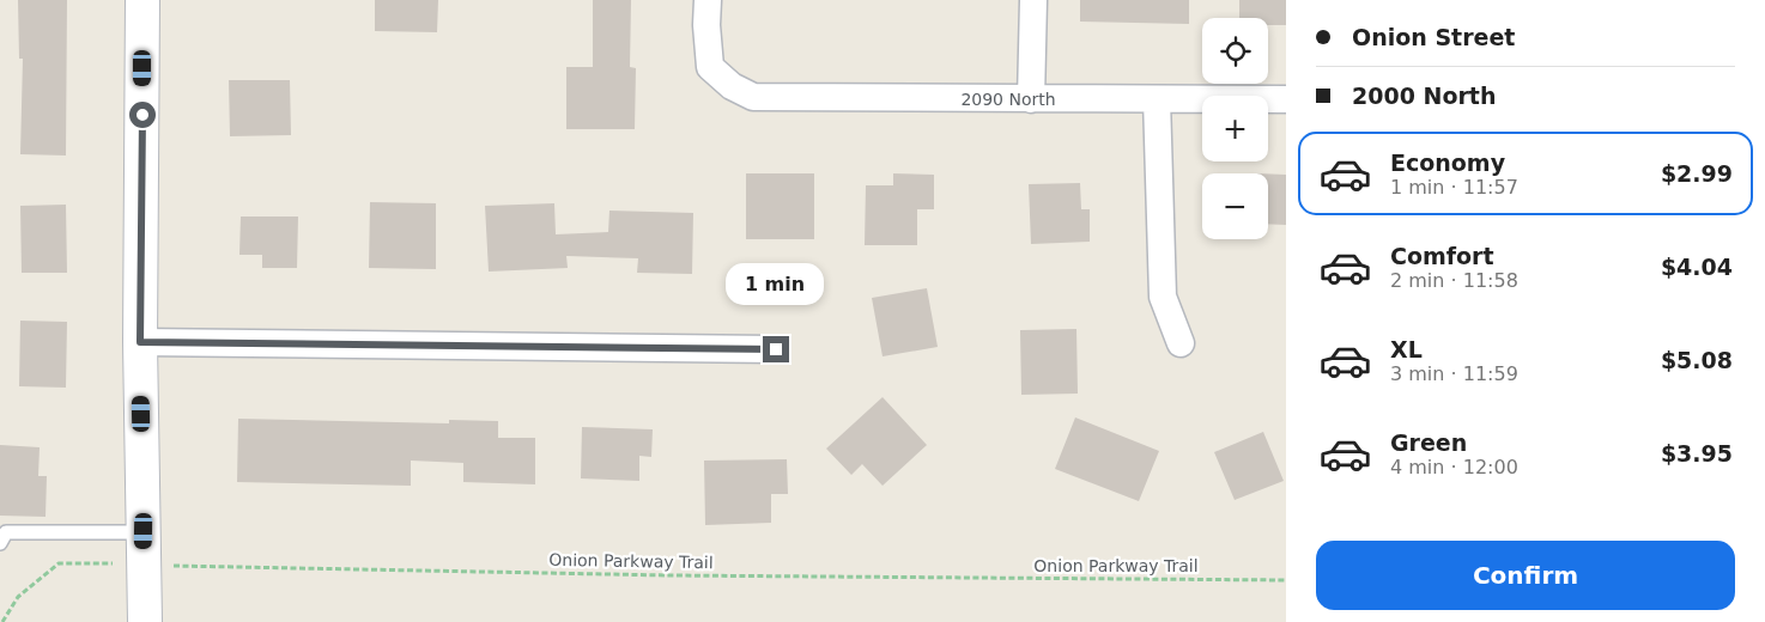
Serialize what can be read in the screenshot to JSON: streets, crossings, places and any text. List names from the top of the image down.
{
  "streets": {
    "street": ["2090 North"],
    "path": ["Onion Parkway Trail"]
  },
  "page": {
    "banner": ["Onion Street", "2000 North"],
    "map_buttons": ["+", "−"],
    "list": [
      {
        "name": "Economy",
        "note": "1 min · 11:57",
        "value": "$2.99"
      },
      {
        "name": "Comfort",
        "note": "2 min · 11:58",
        "value": "$4.04"
      },
      {
        "name": "XL",
        "note": "3 min · 11:59",
        "value": "$5.08"
      },
      {
        "name": "Green",
        "note": "4 min · 12:00",
        "value": "$3.95"
      }
    ],
    "bubble": "1 min",
    "buttons": "Confirm"
  }
}
